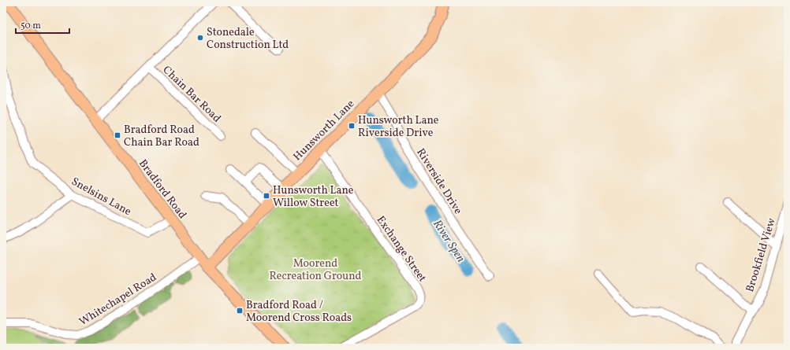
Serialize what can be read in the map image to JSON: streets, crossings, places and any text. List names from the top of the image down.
{
  "streets": {
    "main road": ["Hunsworth Lane", "Bradford Road"],
    "street": [
      "Chain Bar Road",
      "Riverside Drive",
      "Snelsins Lane",
      "Exchange Street",
      "Brookfield View",
      "Whitechapel Road"
    ]
  },
  "crossings": [
    ["Chain Bar Road", "Bradford Road"],
    ["Hunsworth Lane", "Riverside Drive"],
    ["Hunsworth Lane", "Bradford Road"],
    ["Hunsworth Lane", "Exchange Street"],
    ["Bradford Road", "Snelsins Lane"],
    ["Bradford Road", "Whitechapel Road"]
  ],
  "water": ["River Spen"],
  "parks": ["Moorend Recreation Ground"],
  "places": {
    "other": ["Stonedale Construction Ltd"],
    "transit": [
      "Hunsworth Lane Riverside Drive",
      "Bradford Road Chain Bar Road",
      "Hunsworth Lane Willow Street",
      "Bradford Road / Moorend Cross Roads"
    ]
  },
  "scale_bar": "50 m"
}
